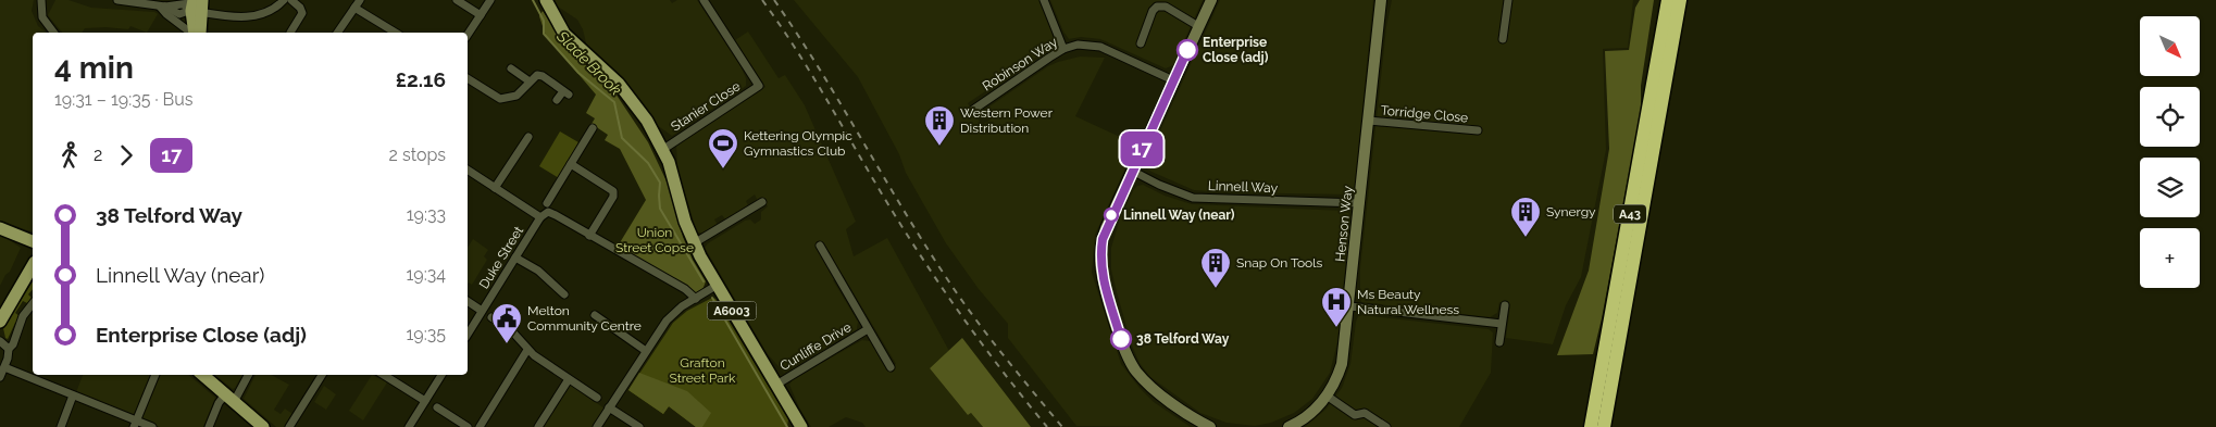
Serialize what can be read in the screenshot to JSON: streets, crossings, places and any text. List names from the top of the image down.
{
  "streets": {
    "highway": ["A43"],
    "main road": ["A6003"],
    "street": [
      "Robinson Way",
      "Stanier Close",
      "Torridge Close",
      "Linnell Way",
      "Henson Way",
      "Duke Street",
      "Cunliffe Drive"
    ]
  },
  "crossings": [
    ["Stanier Close", "A6003"],
    ["Torridge Close", "Henson Way"],
    ["Linnell Way", "Henson Way"],
    ["A6003", "Cunliffe Drive"]
  ],
  "water": ["Slade Brook"],
  "parks": ["Union Street Copse", "Grafton Street Park"],
  "places": {
    "other": ["Enterprise Close (adj)", "Linnell Way (near)", "38 Telford Way"],
    "building": ["Western Power Distribution", "Synergy", "Snap On Tools"],
    "sports": ["Kettering Olympic Gymnastics Club"],
    "hospital": ["Ms Beauty Natural Wellness"],
    "public building": ["Melton Community Centre"]
  },
  "lines": ["bus line 17"],
  "north": "bottom right",
  "page": {
    "on_map": "17",
    "map_buttons": "+",
    "heading": ["4 min", "19:31 – 19:35 · Bus", "£2.16"],
    "legs": ["2", "17", "2 stops"],
    "list": [
      {
        "name": "38 Telford Way",
        "value": "19:33"
      },
      {
        "name": "Linnell Way (near)",
        "value": "19:34"
      },
      {
        "name": "Enterprise Close (adj)",
        "value": "19:35"
      }
    ]
  }
}
